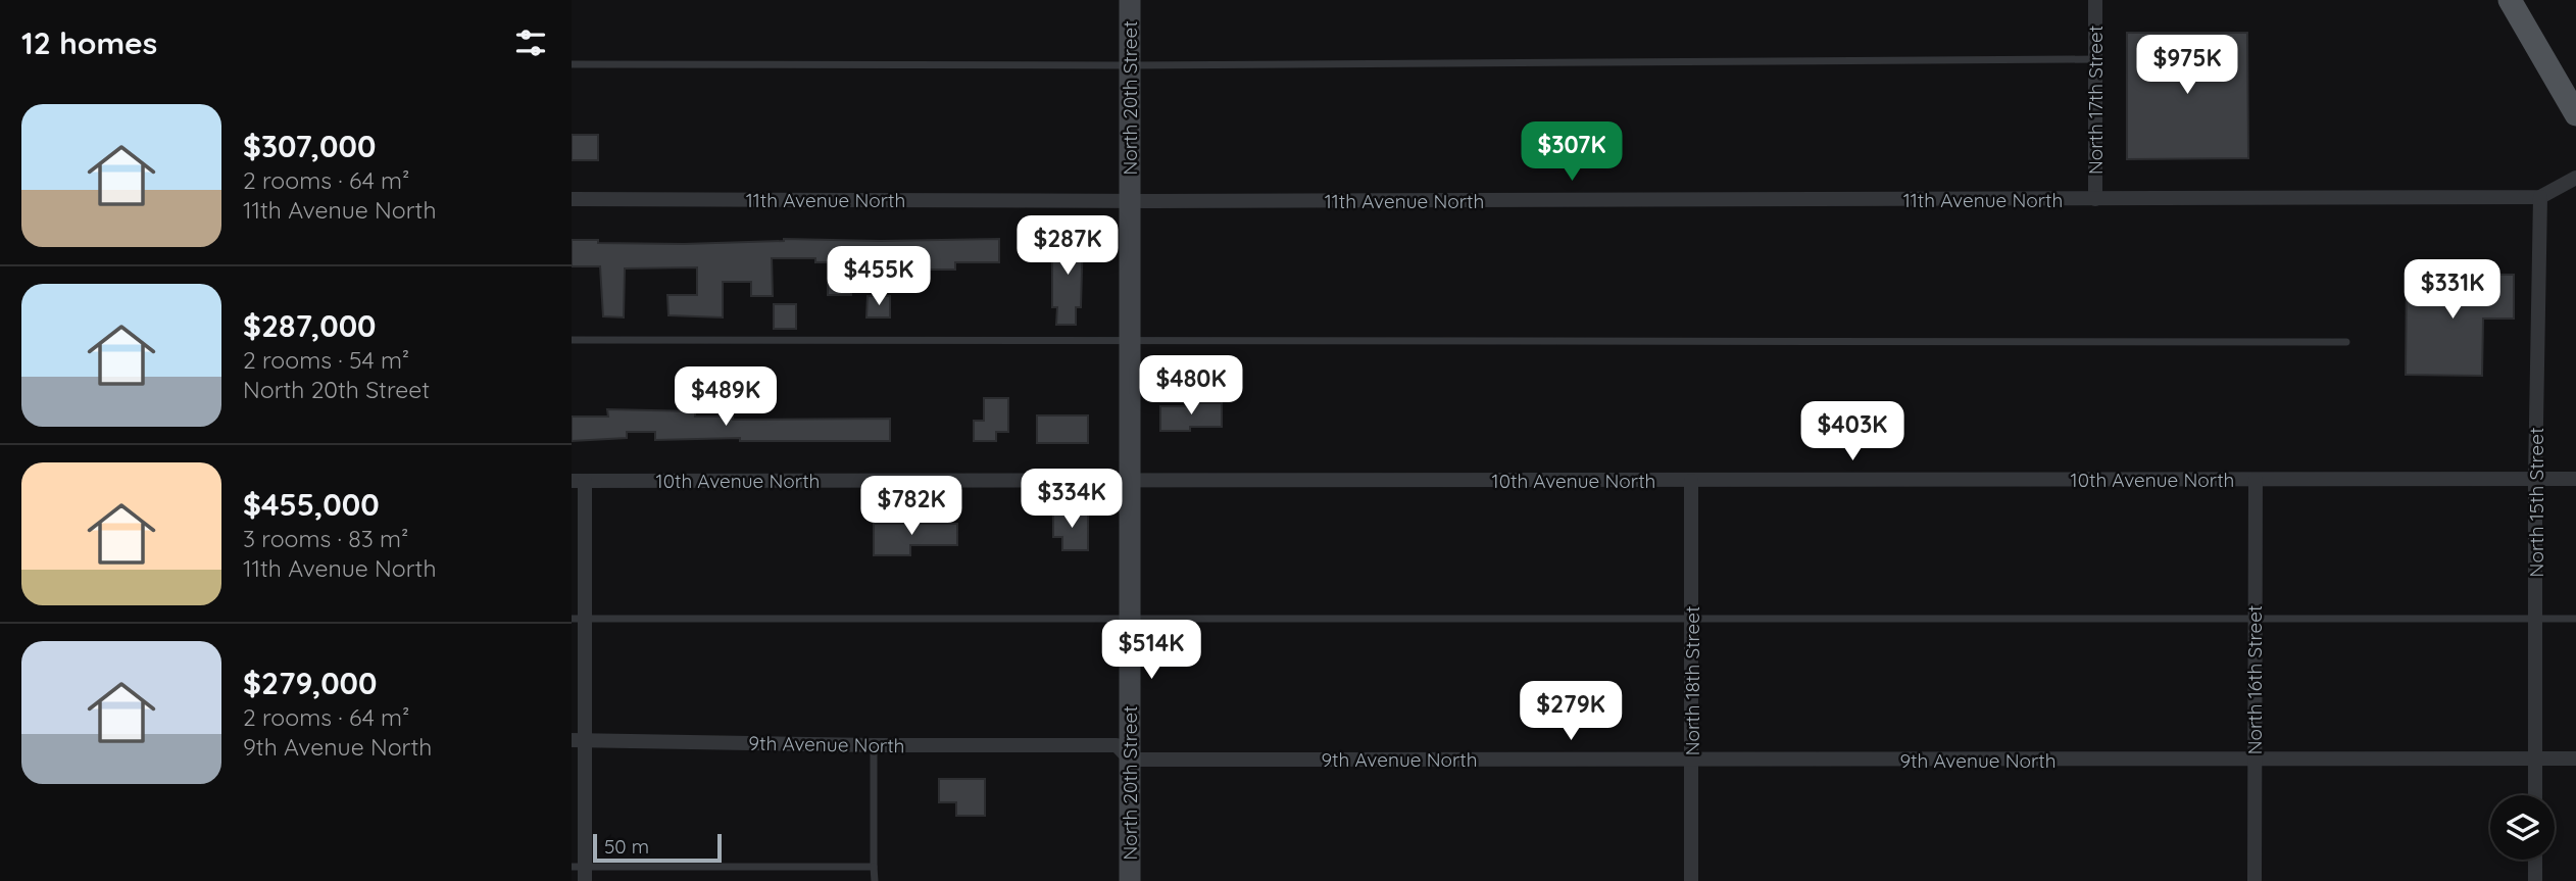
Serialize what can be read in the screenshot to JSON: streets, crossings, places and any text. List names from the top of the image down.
{
  "streets": {
    "street": [
      "North 20th Street",
      "North 17th Street",
      "11th Avenue North",
      "10th Avenue North",
      "North 15th Street",
      "North 16th Street",
      "North 18th Street",
      "9th Avenue North"
    ]
  },
  "crossings": [
    ["North 20th Street", "11th Avenue North"],
    ["North 20th Street", "10th Avenue North"],
    ["North 20th Street", "9th Avenue North"],
    ["North 17th Street", "11th Avenue North"],
    ["11th Avenue North", "North 15th Street"],
    ["10th Avenue North", "North 15th Street"],
    ["10th Avenue North", "North 16th Street"],
    ["10th Avenue North", "North 18th Street"],
    ["North 15th Street", "9th Avenue North"],
    ["North 16th Street", "9th Avenue North"],
    ["North 18th Street", "9th Avenue North"]
  ],
  "scale_bar": "50 m",
  "page": {
    "heading": "12 homes",
    "price": [
      "$975K",
      "$307K",
      "$287K",
      "$455K",
      "$331K",
      "$480K",
      "$489K",
      "$403K",
      "$334K",
      "$782K",
      "$514K",
      "$279K"
    ],
    "list": [
      {
        "name": "$307,000",
        "note": "2 rooms · 64 m² · 11th Avenue North"
      },
      {
        "name": "$287,000",
        "note": "2 rooms · 54 m² · North 20th Street"
      },
      {
        "name": "$455,000",
        "note": "3 rooms · 83 m² · 11th Avenue North"
      },
      {
        "name": "$279,000",
        "note": "2 rooms · 64 m² · 9th Avenue North"
      }
    ],
    "scale": "50 m"
  }
}
